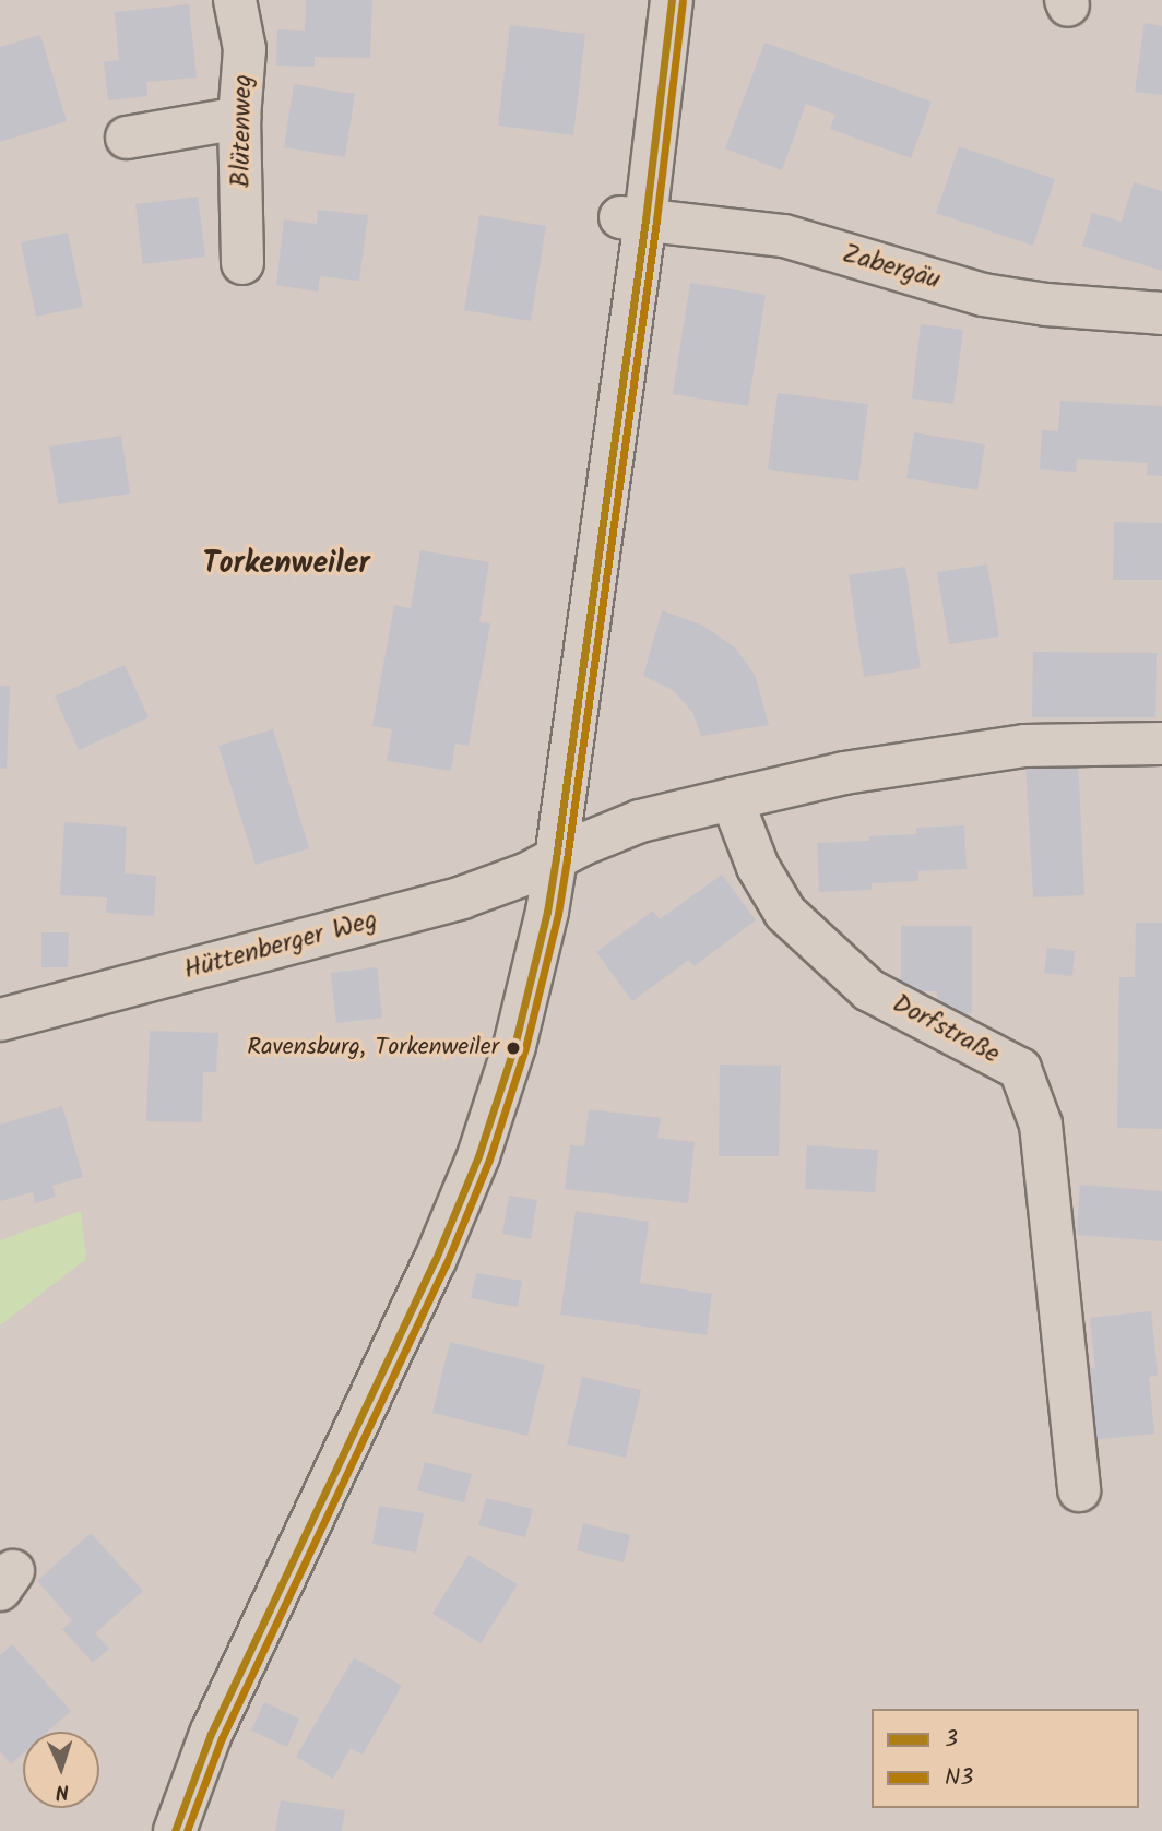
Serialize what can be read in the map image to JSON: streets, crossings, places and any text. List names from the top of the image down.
{
  "streets": {
    "street": [
      "Blütenweg",
      "Zabergäu",
      "Hüttenberger Weg",
      "Dorfstraße"
    ]
  },
  "districts": ["Torkenweiler"],
  "places": ["Ravensburg, Torkenweiler"],
  "lines": ["transit line 3", "transit line N3"],
  "legend": ["3", "N3"],
  "north": "bottom"
}
